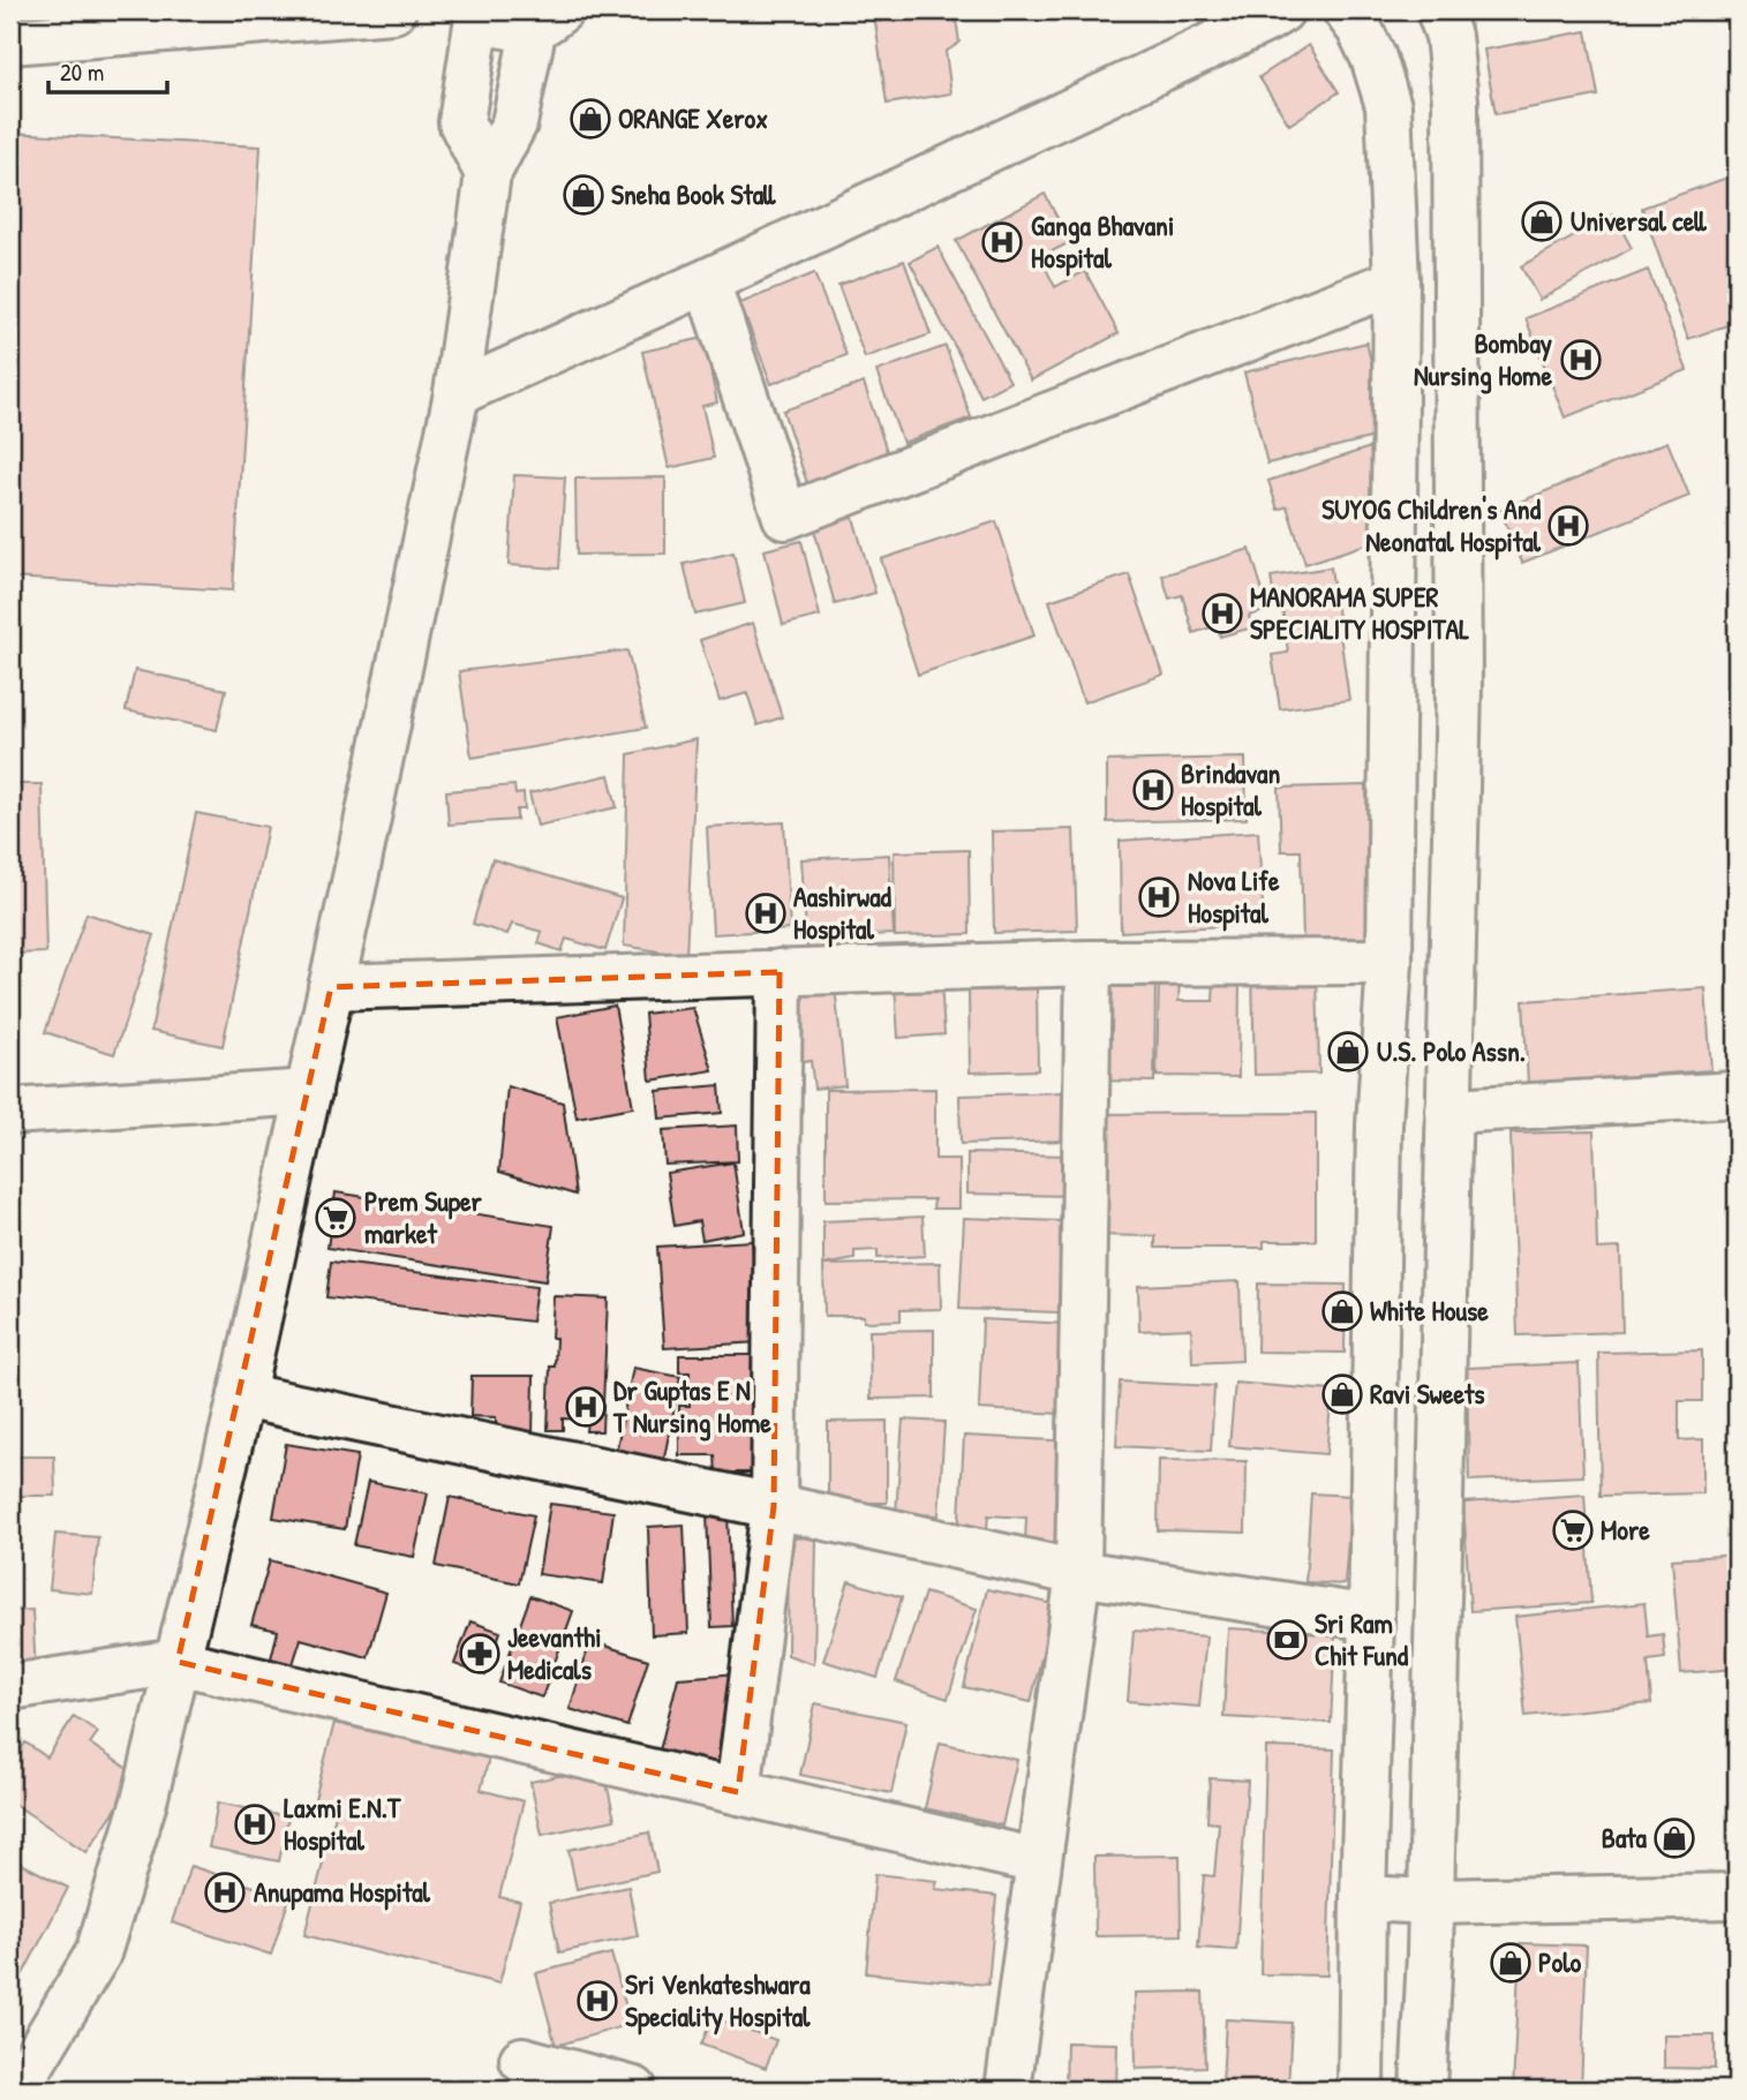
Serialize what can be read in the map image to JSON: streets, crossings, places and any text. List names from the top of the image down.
{
  "places": {
    "shop": [
      "ORANGE Xerox",
      "Sneha Book Stall",
      "Universal cell",
      "U.S. Polo Assn.",
      "White House",
      "Ravi Sweets",
      "Bata",
      "Polo"
    ],
    "hospital": [
      "Ganga Bhavani Hospital",
      "Bombay Nursing Home",
      "SUYOG Children's And Neonatal Hospital",
      "MANORAMA SUPER SPECIALITY HOSPITAL",
      "Brindavan Hospital",
      "Nova Life Hospital",
      "Aashirwad Hospital",
      "Dr Guptas E N T Nursing Home",
      "Laxmi E.N.T Hospital",
      "Anupama Hospital",
      "Sri Venkateshwara Speciality Hospital"
    ],
    "supermarket": ["Prem Super market", "More"],
    "bank": ["Sri Ram Chit Fund"],
    "pharmacy": ["Jeevanthi Medicals"]
  },
  "scale_bar": "20 m"
}
